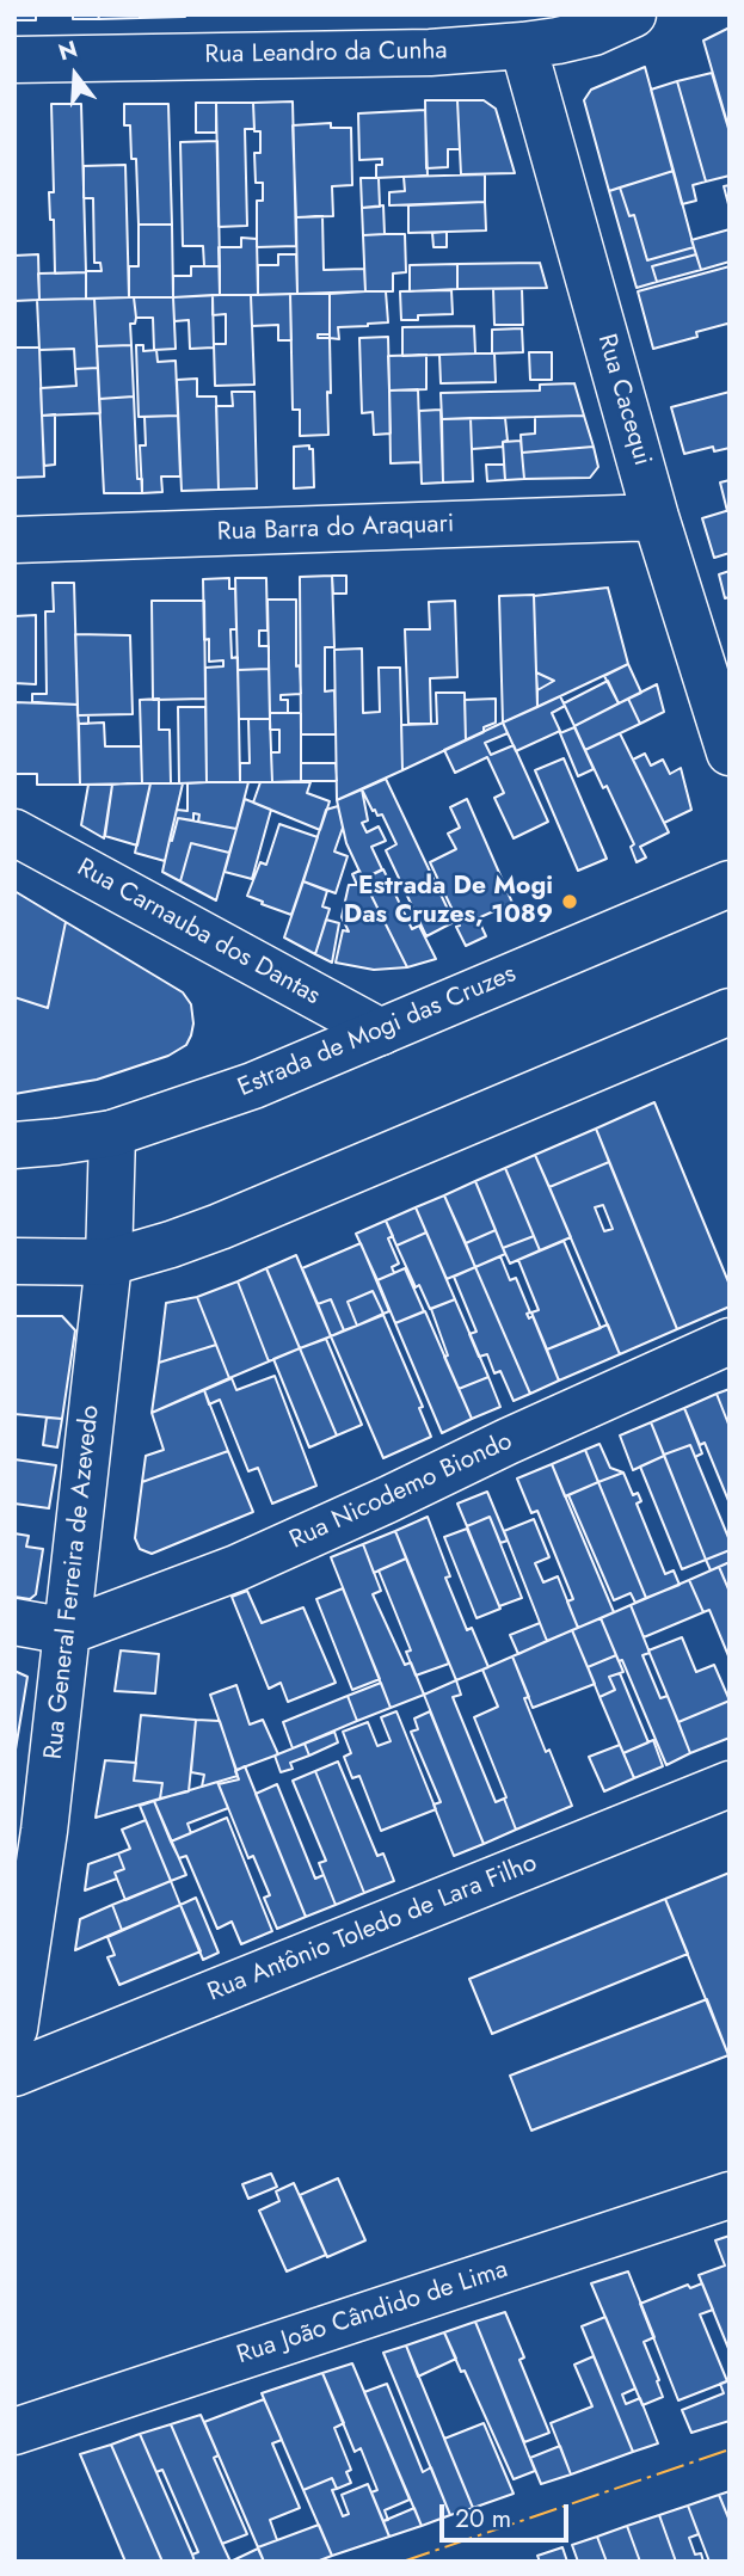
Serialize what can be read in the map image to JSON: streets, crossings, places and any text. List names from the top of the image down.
{
  "streets": {
    "street": [
      "Rua Leandro da Cunha",
      "Rua Cacequi",
      "Rua Barra do Araquari",
      "Rua Carnauba dos Dantas",
      "Estrada de Mogi das Cruzes",
      "Rua Nicodemo Biondo",
      "Rua General Ferreira de Azevedo",
      "Rua Antônio Toledo de Lara Filho",
      "Rua João Cândido de Lima"
    ]
  },
  "crossings": [
    ["Rua Leandro da Cunha", "Rua Cacequi"],
    ["Rua Cacequi", "Rua Barra do Araquari"],
    ["Rua Carnauba dos Dantas", "Estrada de Mogi das Cruzes"],
    ["Estrada de Mogi das Cruzes", "Rua General Ferreira de Azevedo"],
    ["Rua Nicodemo Biondo", "Rua General Ferreira de Azevedo"]
  ],
  "places": ["Estrada De Mogi Das Cruzes, 1089"],
  "scale_bar": "20 m",
  "north": "top"
}
